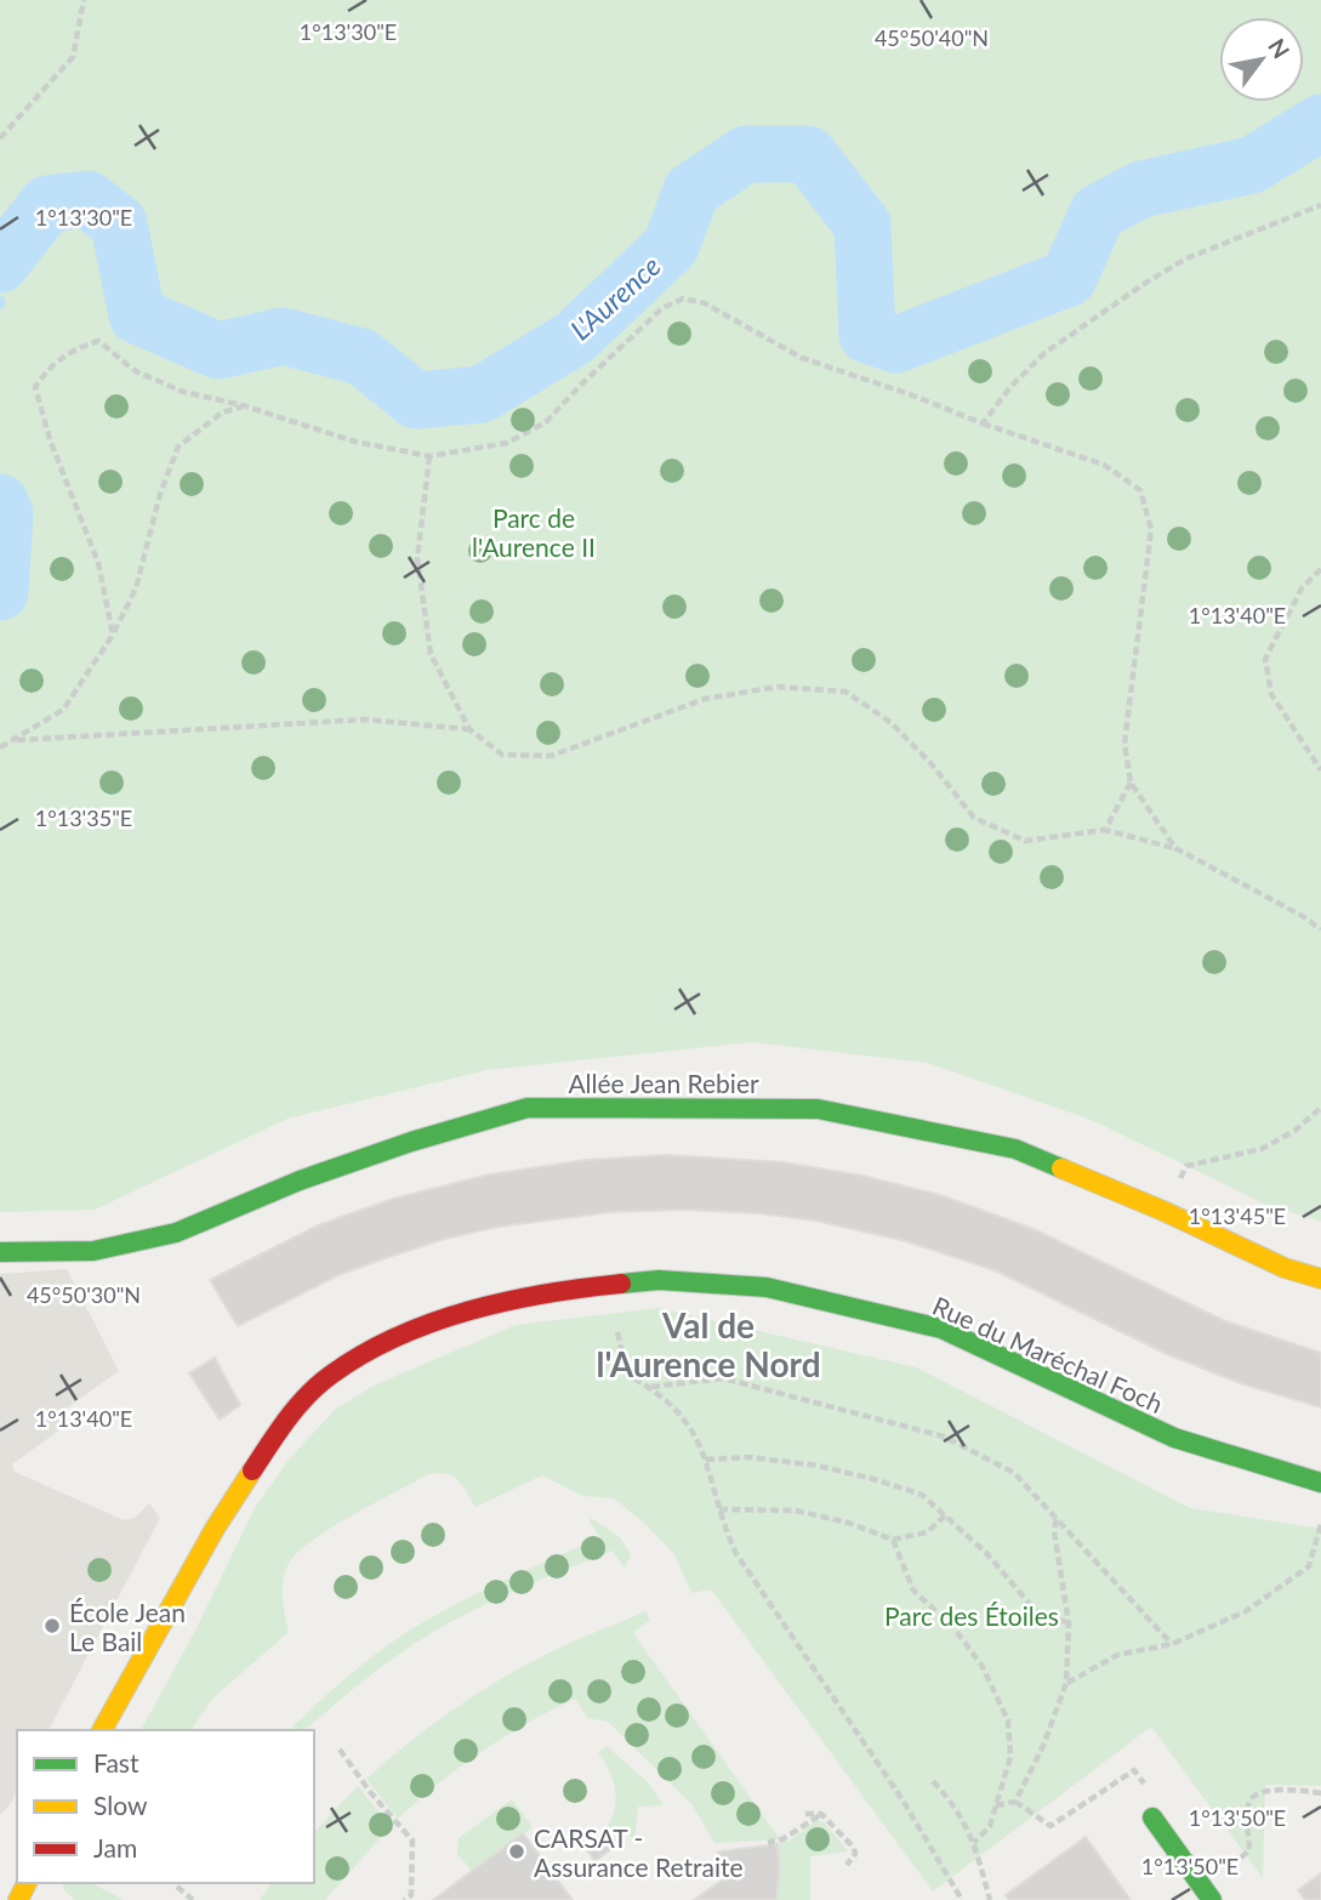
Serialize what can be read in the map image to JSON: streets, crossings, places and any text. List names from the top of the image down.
{
  "streets": {
    "street": ["Allée Jean Rebier", "Rue du Maréchal Foch"]
  },
  "districts": ["Val de l'Aurence Nord"],
  "water": ["L'Aurence"],
  "parks": ["Parc de l'Aurence II", "Parc des Étoiles"],
  "places": ["École Jean Le Bail", "CARSAT - Assurance Retraite"],
  "legend": ["Fast", "Slow", "Jam"],
  "north": "top right",
  "coordinates": [
    "1°13'30\"E",
    "45°50'40\"N",
    "1°13'40\"E",
    "1°13'35\"E",
    "1°13'45\"E",
    "45°50'30\"N",
    "1°13'50\"E"
  ]
}
